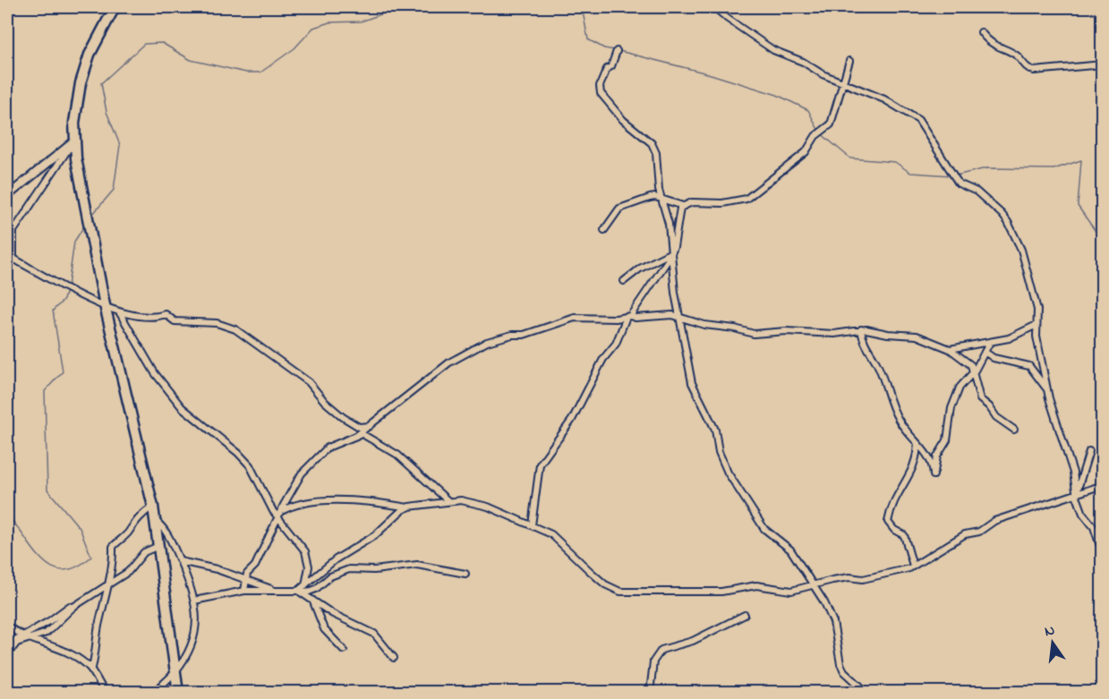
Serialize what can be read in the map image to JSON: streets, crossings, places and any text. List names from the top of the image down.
{
  "north": "top"
}
